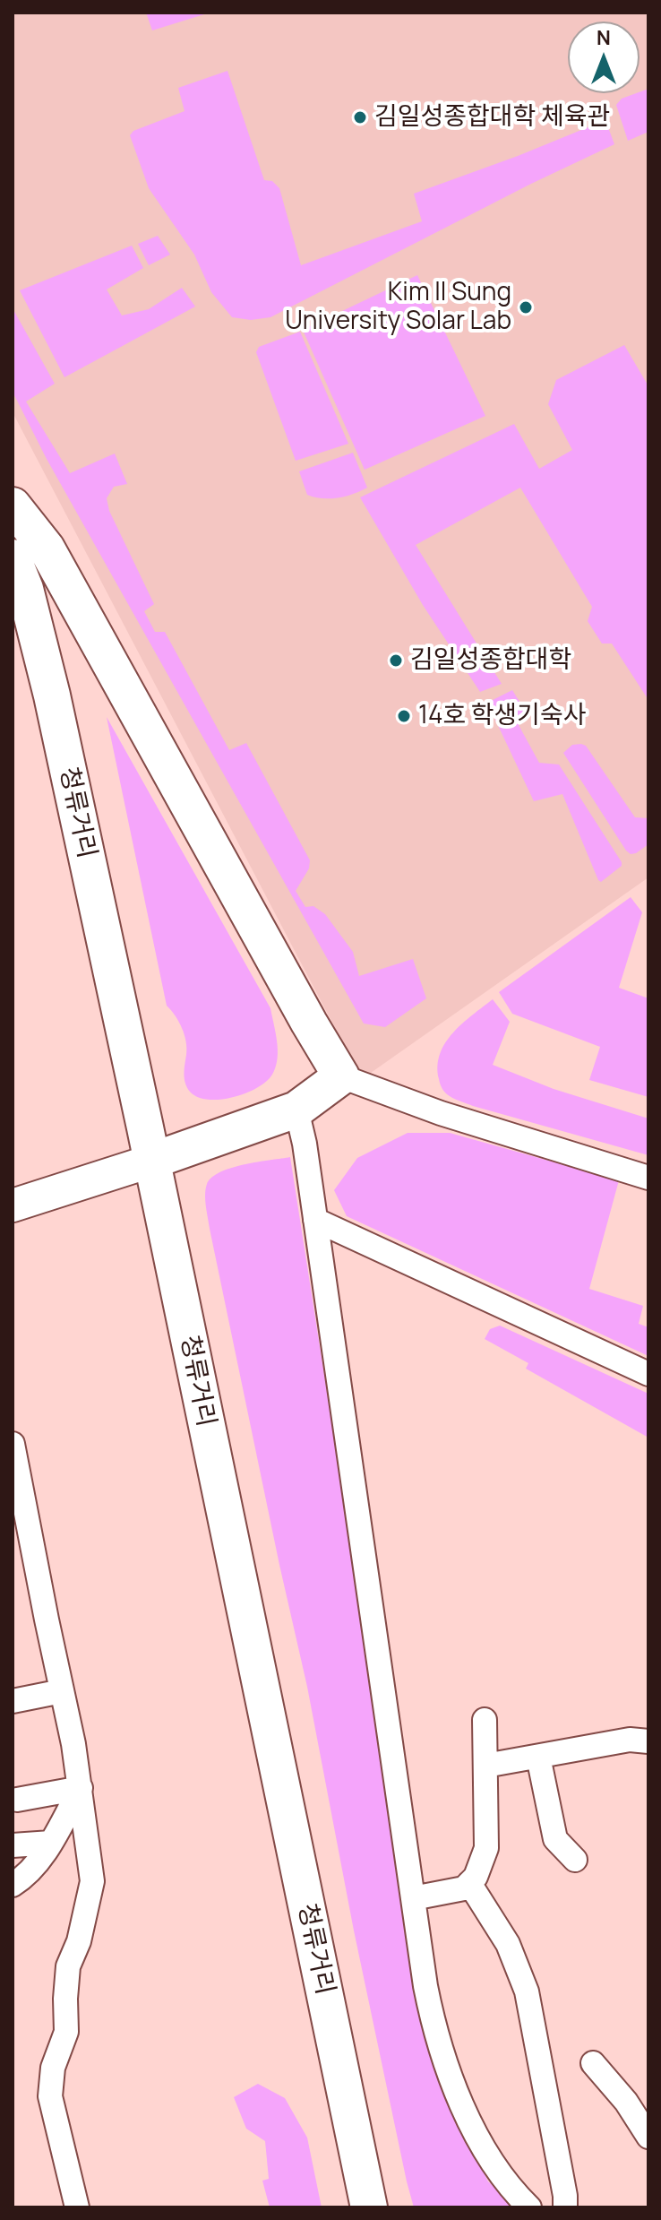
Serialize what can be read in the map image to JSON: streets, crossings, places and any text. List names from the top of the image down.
{
  "streets": {
    "main road": ["청류거리"]
  },
  "places": [
    "김일성종합대학 체육관",
    "Kim Il Sung University Solar Lab",
    "김일성종합대학",
    "14호 학생기숙사"
  ],
  "north": "top"
}
